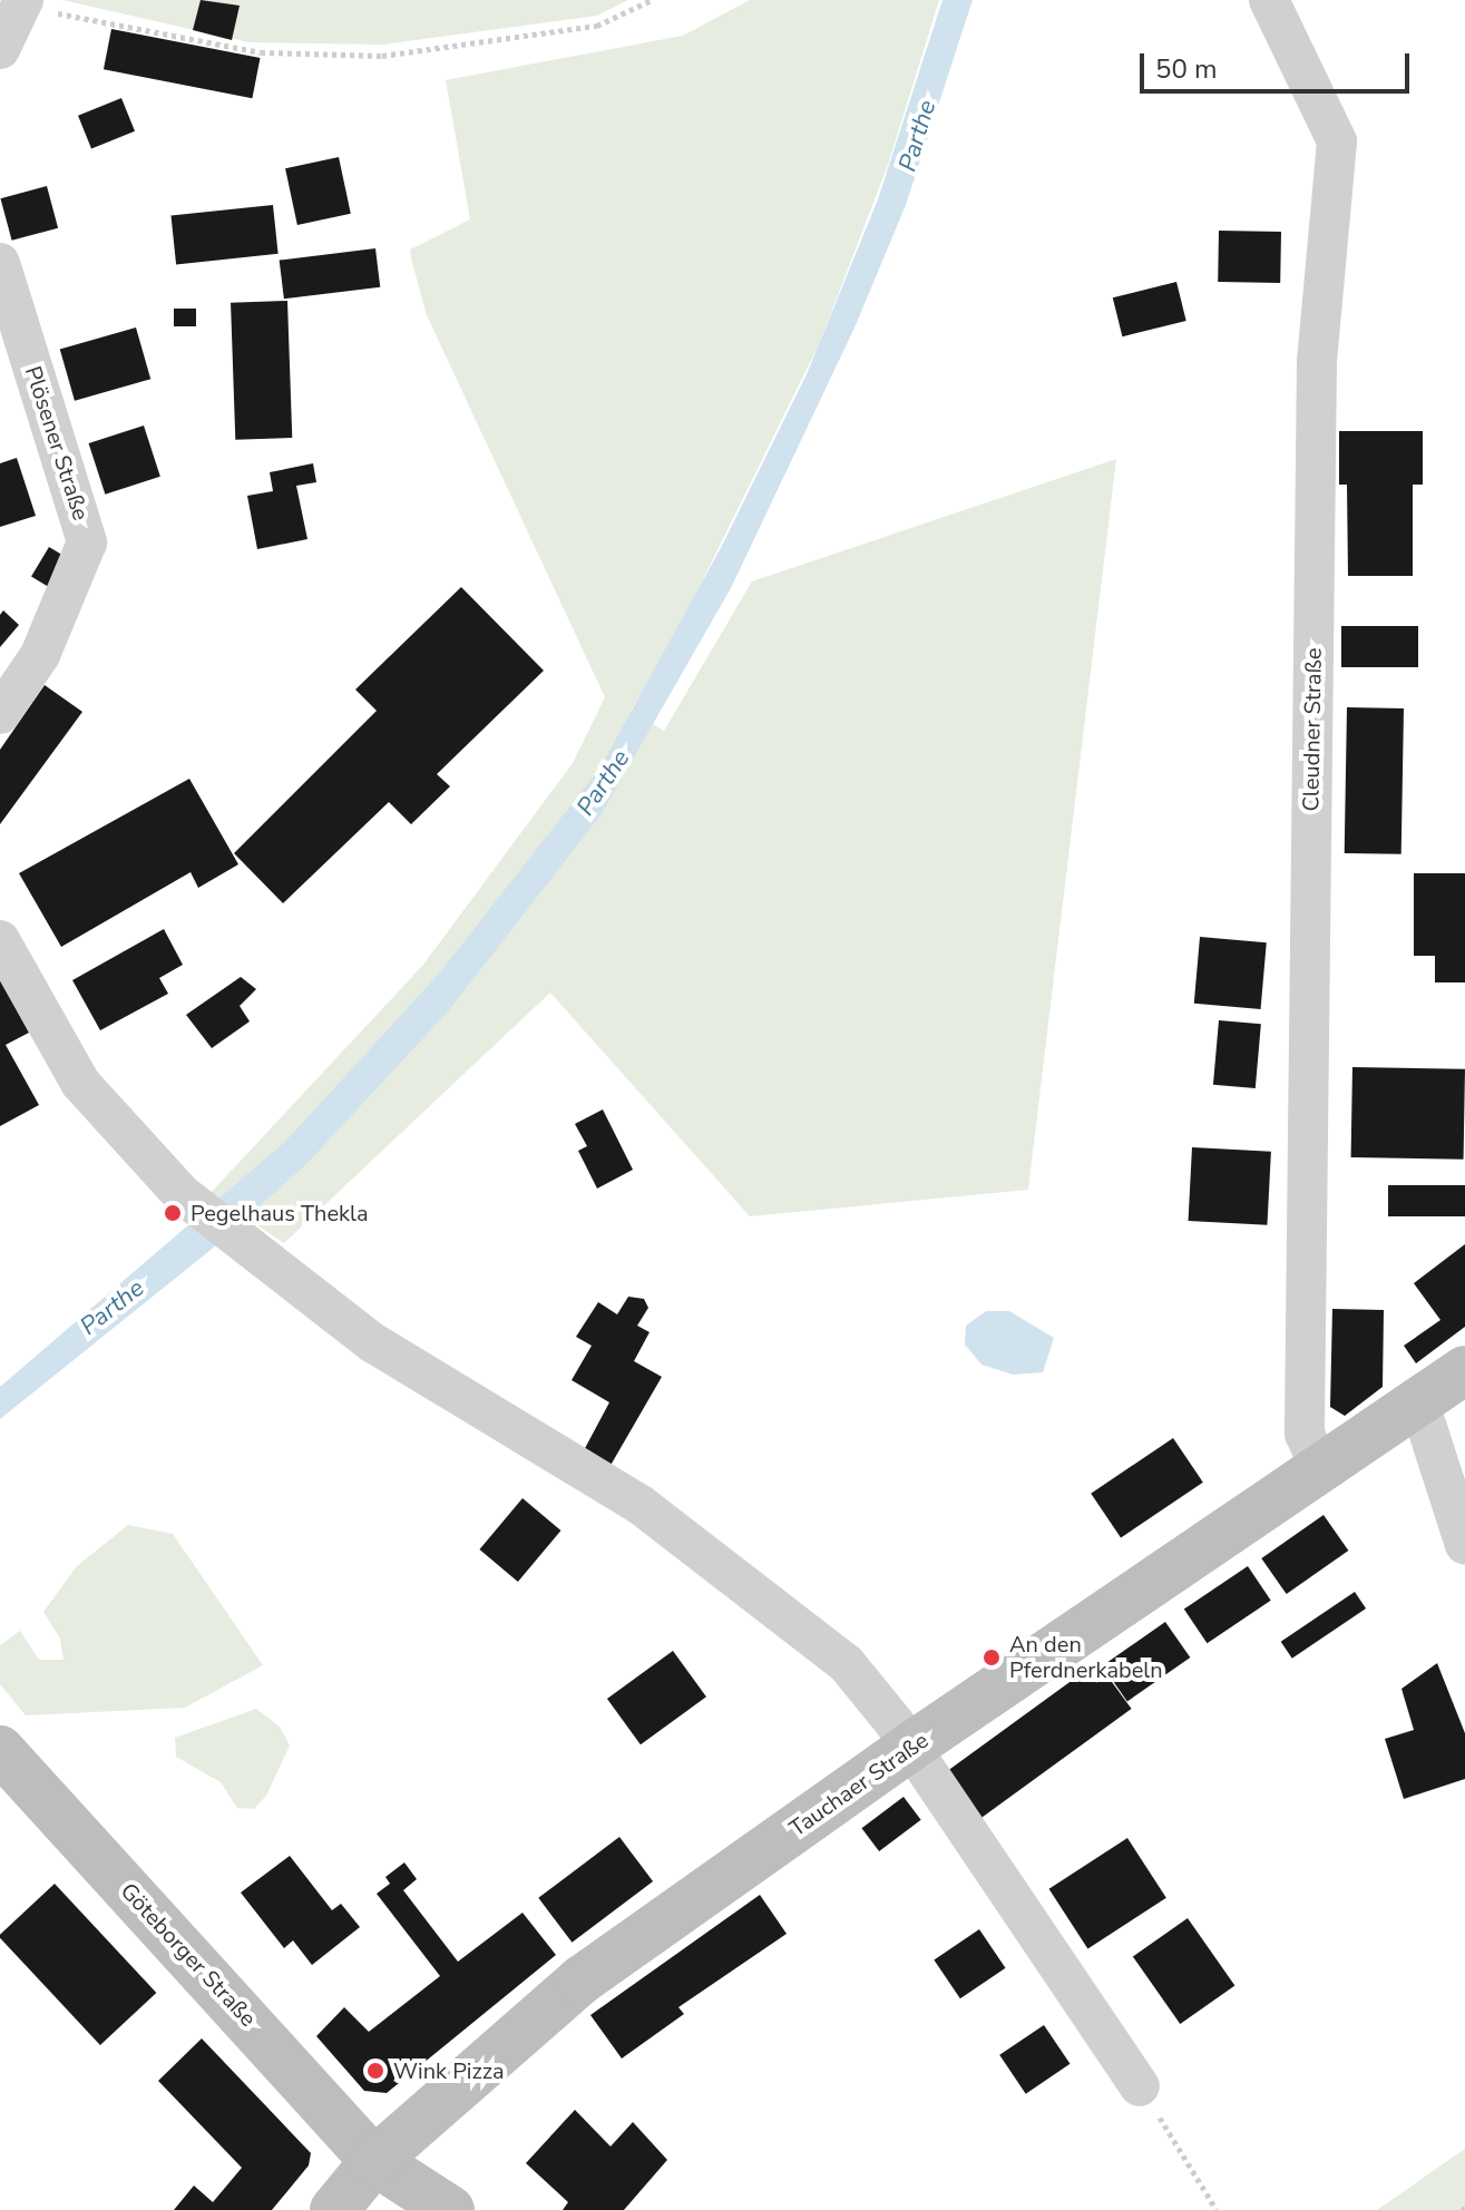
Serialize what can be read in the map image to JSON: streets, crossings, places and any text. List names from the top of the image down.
{
  "streets": {
    "main road": ["Tauchaer Straße", "Göteborger Straße"],
    "street": ["Plösener Straße", "Cleudner Straße"]
  },
  "crossings": [
    ["Cleudner Straße", "Tauchaer Straße"],
    ["Tauchaer Straße", "Göteborger Straße"]
  ],
  "water": ["Parthe"],
  "places": ["Pegelhaus Thekla", "An den Pferdnerkabeln", "Wink Pizza"],
  "scale_bar": "50 m"
}
